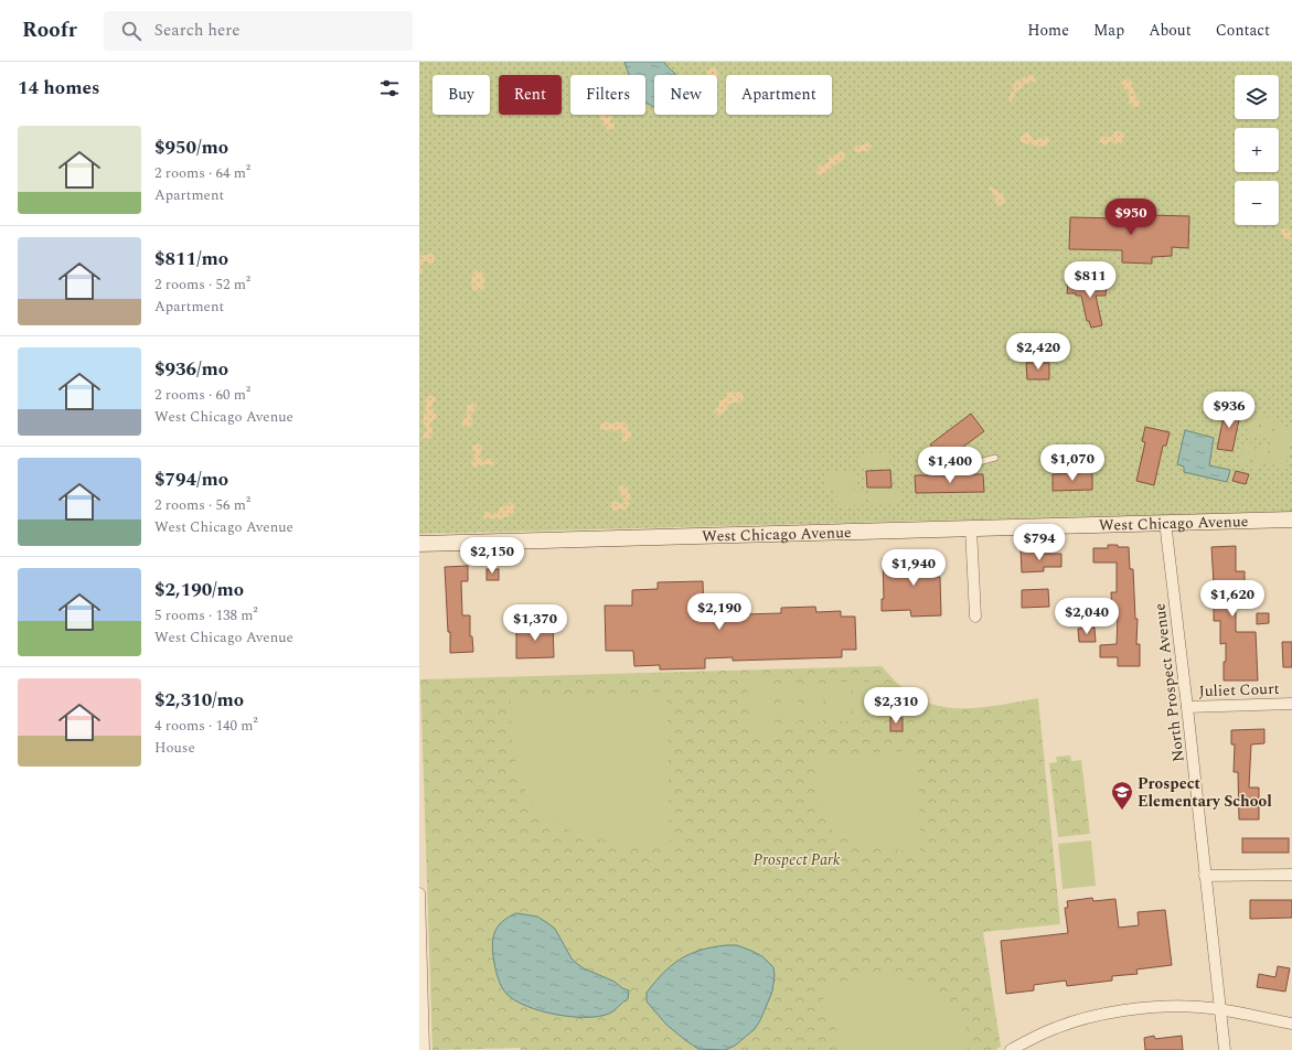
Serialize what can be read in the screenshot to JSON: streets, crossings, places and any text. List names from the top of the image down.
{
  "streets": {
    "main road": ["West Chicago Avenue"],
    "street": ["North Prospect Avenue", "Juliet Court"]
  },
  "crossings": [
    ["West Chicago Avenue", "North Prospect Avenue"],
    ["North Prospect Avenue", "Juliet Court"]
  ],
  "parks": ["Prospect Park"],
  "places": {
    "school or university": ["Prospect Elementary School"]
  },
  "page": {
    "header": "Roofr",
    "search": "Search here",
    "nav": [
      "Home",
      "Map",
      "About",
      "Contact"
    ],
    "heading": "14 homes",
    "map_buttons": ["+", "−"],
    "chip": [
      "Buy",
      "Rent",
      "Filters",
      "New",
      "Apartment"
    ],
    "list": [
      {
        "name": "$950/mo",
        "note": "2 rooms · 64 m² · Apartment"
      },
      {
        "name": "$811/mo",
        "note": "2 rooms · 52 m² · Apartment"
      },
      {
        "name": "$936/mo",
        "note": "2 rooms · 60 m² · West Chicago Avenue"
      },
      {
        "name": "$794/mo",
        "note": "2 rooms · 56 m² · West Chicago Avenue"
      },
      {
        "name": "$2,190/mo",
        "note": "5 rooms · 138 m² · West Chicago Avenue"
      },
      {
        "name": "$2,310/mo",
        "note": "4 rooms · 140 m² · House"
      }
    ],
    "price": [
      "$950",
      "$811",
      "$2,420",
      "$936",
      "$1,070",
      "$1,400",
      "$794",
      "$2,150",
      "$1,940",
      "$1,620",
      "$2,190",
      "$2,040",
      "$1,370",
      "$2,310"
    ]
  }
}
